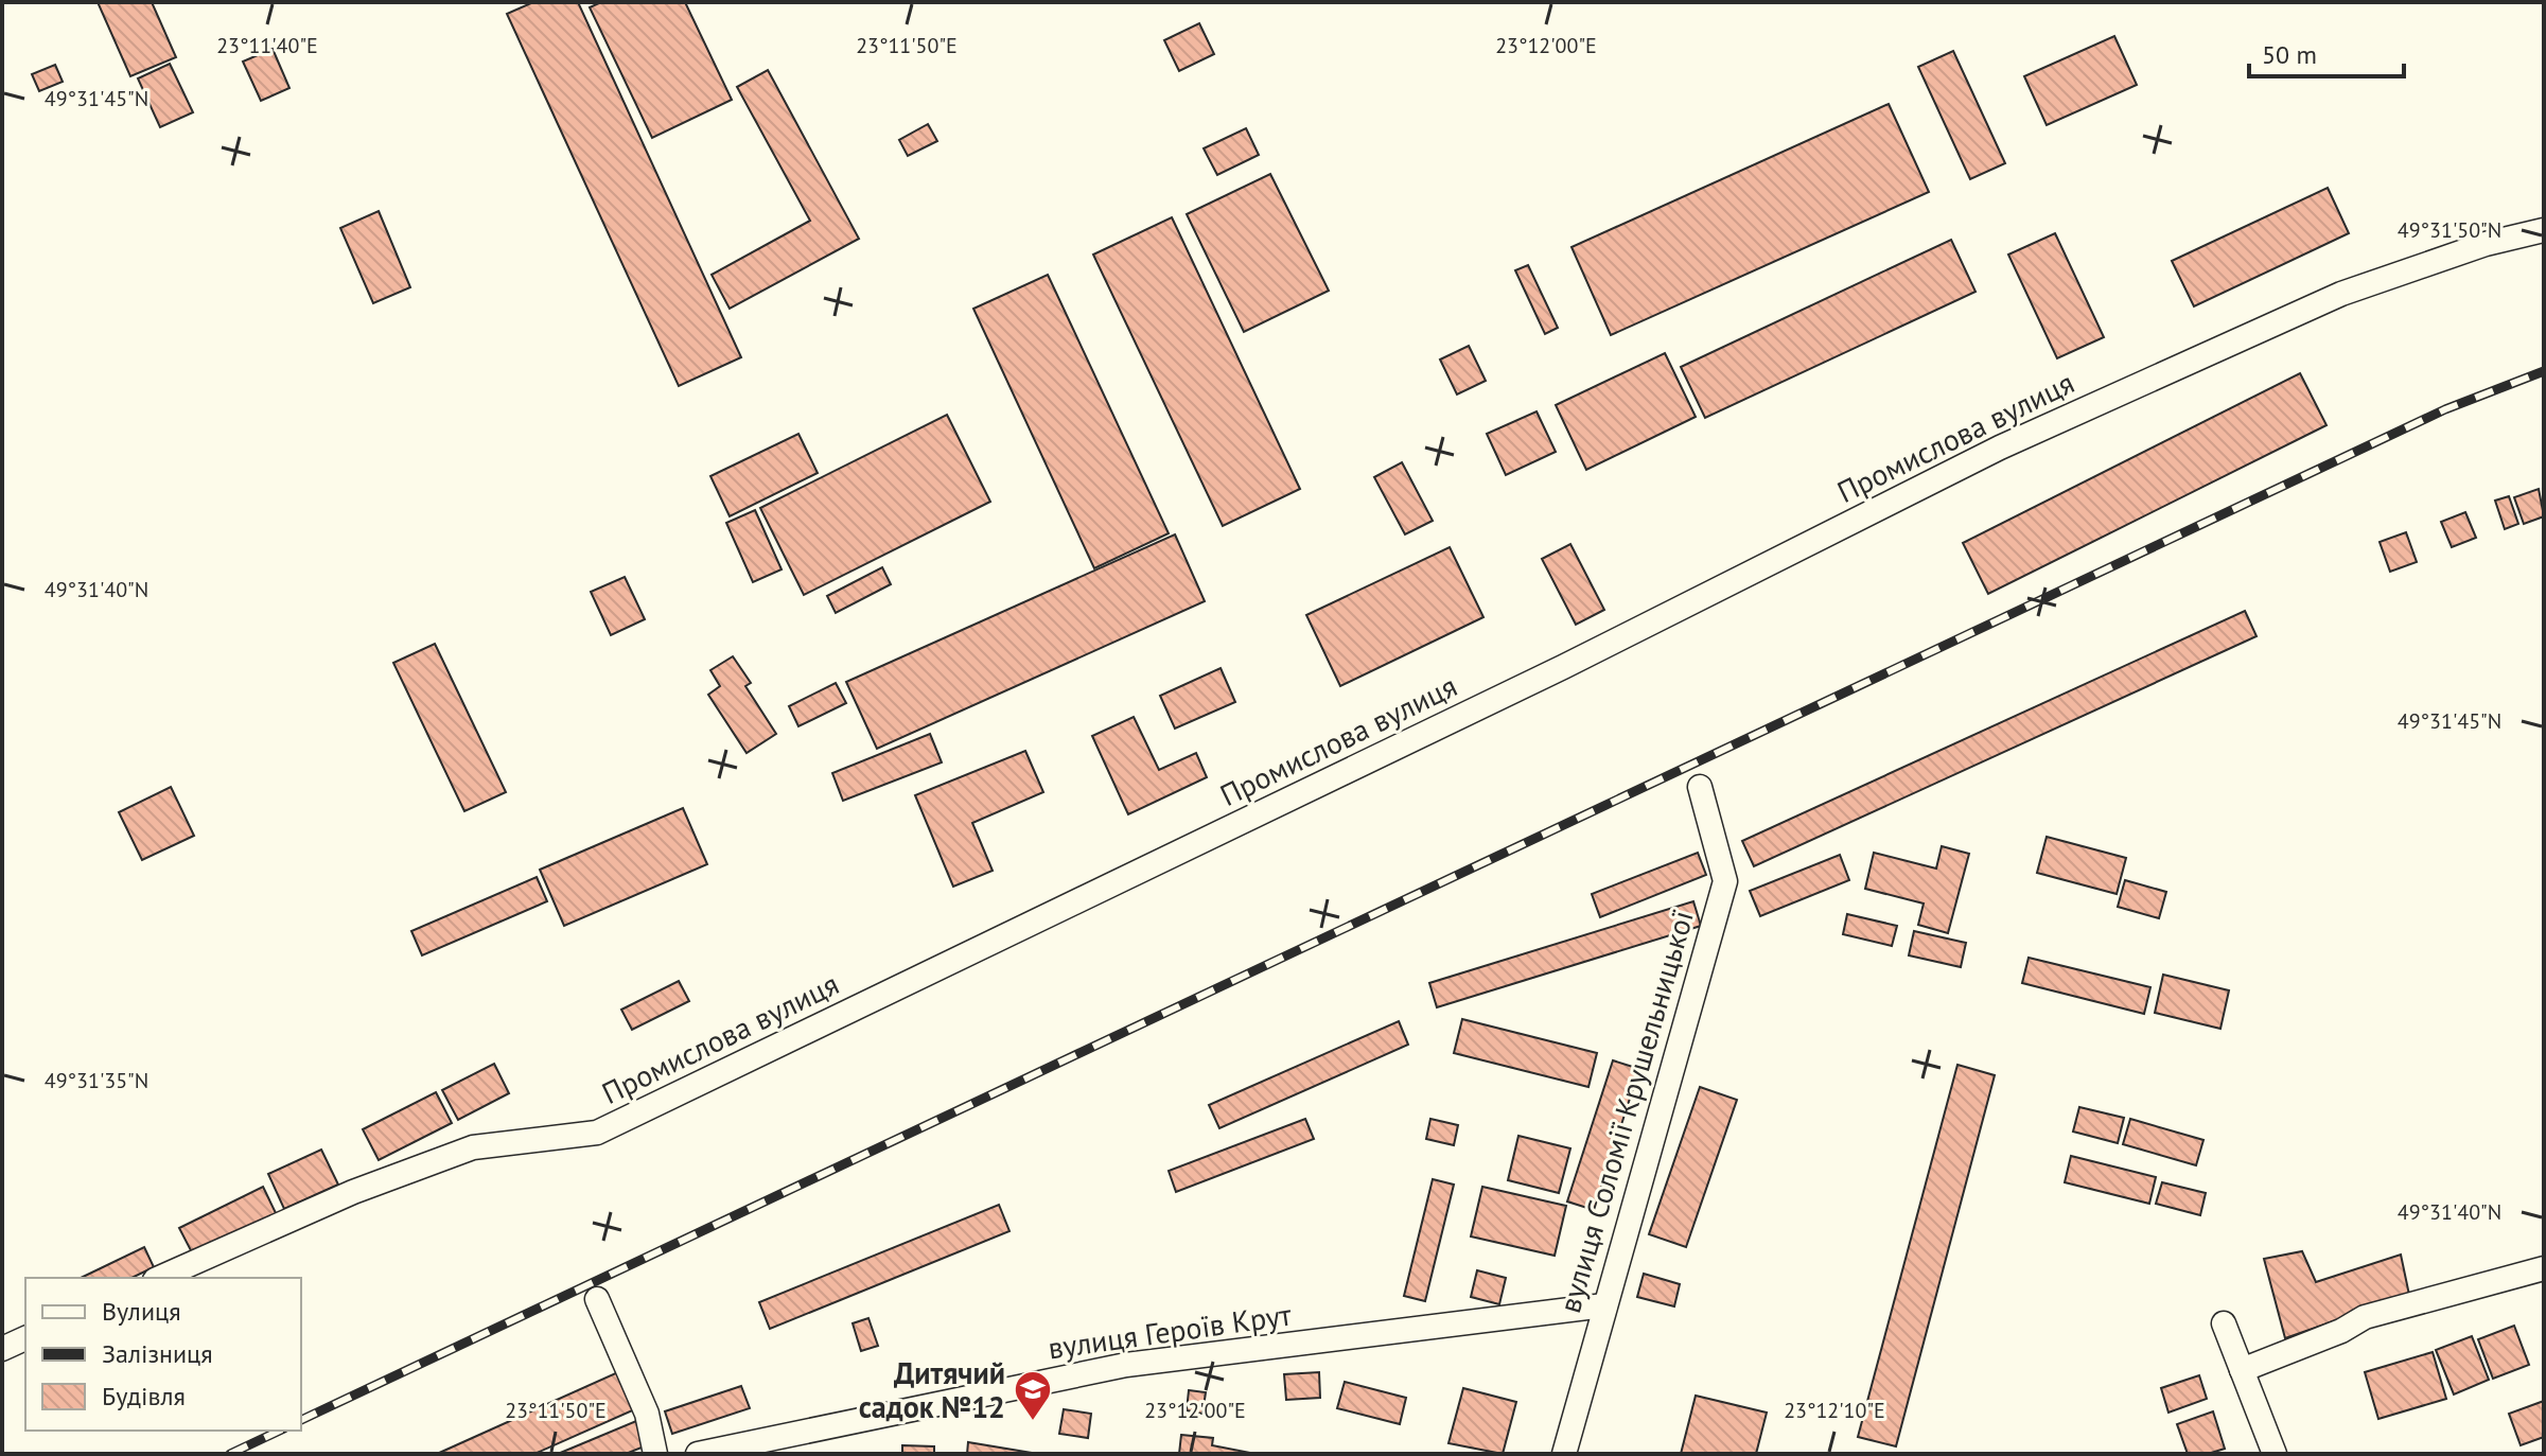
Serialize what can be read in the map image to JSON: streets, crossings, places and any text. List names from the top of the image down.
{
  "streets": {
    "street": ["Промислова вулиця", "вулиця Соломії Крушельницької", "вулиця Героїв Крут"]
  },
  "crossings": [
    ["вулиця Соломії Крушельницької", "вулиця Героїв Крут"]
  ],
  "places": {
    "school or university": ["Дитячий садок №12"]
  },
  "legend": ["Вулиця", "Залізниця", "Будівля"],
  "scale_bar": "50 m",
  "coordinates": [
    "23°11'40\"E",
    "23°11'50\"E",
    "23°12'00\"E",
    "49°31'45\"N",
    "49°31'50\"N",
    "49°31'40\"N",
    "49°31'35\"N",
    "23°12'10\"E"
  ]
}
